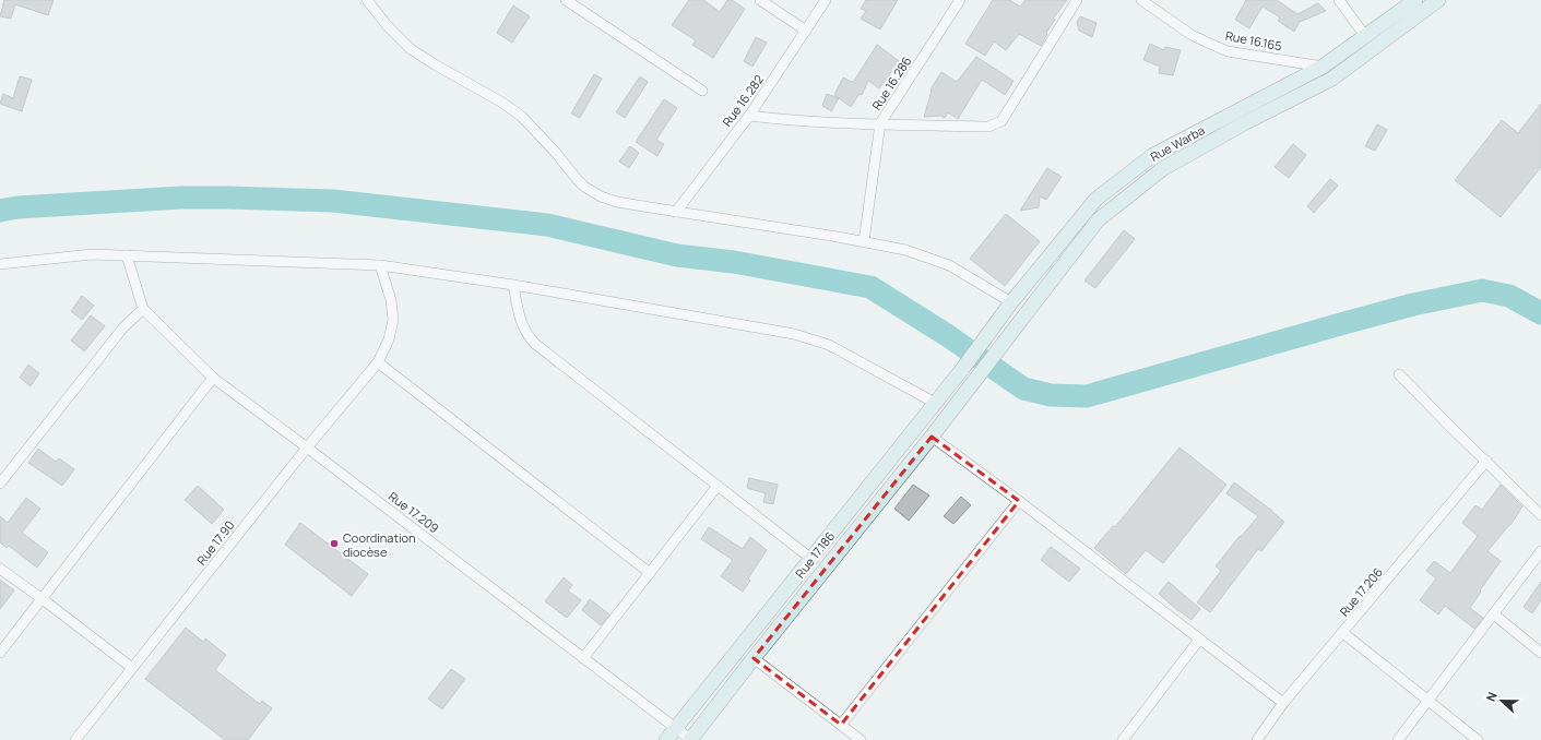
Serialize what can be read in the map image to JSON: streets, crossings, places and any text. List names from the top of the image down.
{
  "streets": {
    "main road": ["Rue Warba", "Rue 17.186"],
    "street": [
      "Rue 16.165",
      "Rue 16.286",
      "Rue 16.282",
      "Rue 17.209",
      "Rue 17.90",
      "Rue 17.206"
    ]
  },
  "crossings": [
    ["Rue 16.165", "Rue Warba"],
    ["Rue Warba", "Rue 17.186"],
    ["Rue 17.209", "Rue 17.90"],
    ["Rue 17.209", "Rue 17.186"]
  ],
  "places": ["Coordination diocèse"],
  "north": "left"
}
